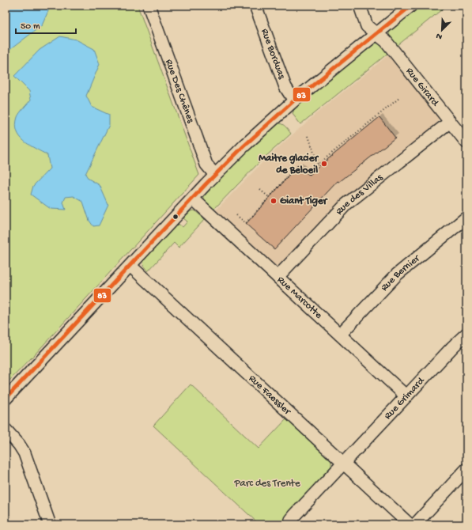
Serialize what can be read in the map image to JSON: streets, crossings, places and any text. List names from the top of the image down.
{
  "streets": {
    "street": [
      "Rue Borduas",
      "Rue Girard",
      "Rue Des Chênes",
      "Rue des Villas",
      "Rue Bernier",
      "Rue Marcotte",
      "Rue Faessler",
      "Rue Grimard"
    ]
  },
  "crossings": [
    ["Rue Girard", "Rue des Villas"],
    ["Rue des Villas", "Rue Marcotte"],
    ["Rue Bernier", "Rue Marcotte"],
    ["Rue Marcotte", "Rue Grimard"],
    ["Rue Faessler", "Rue Grimard"]
  ],
  "parks": ["Parc des Trente"],
  "places": ["Maitre glacier de Beloeil", "Giant Tiger"],
  "lines": ["transit line 83"],
  "scale_bar": "50 m",
  "north": "bottom left"
}
